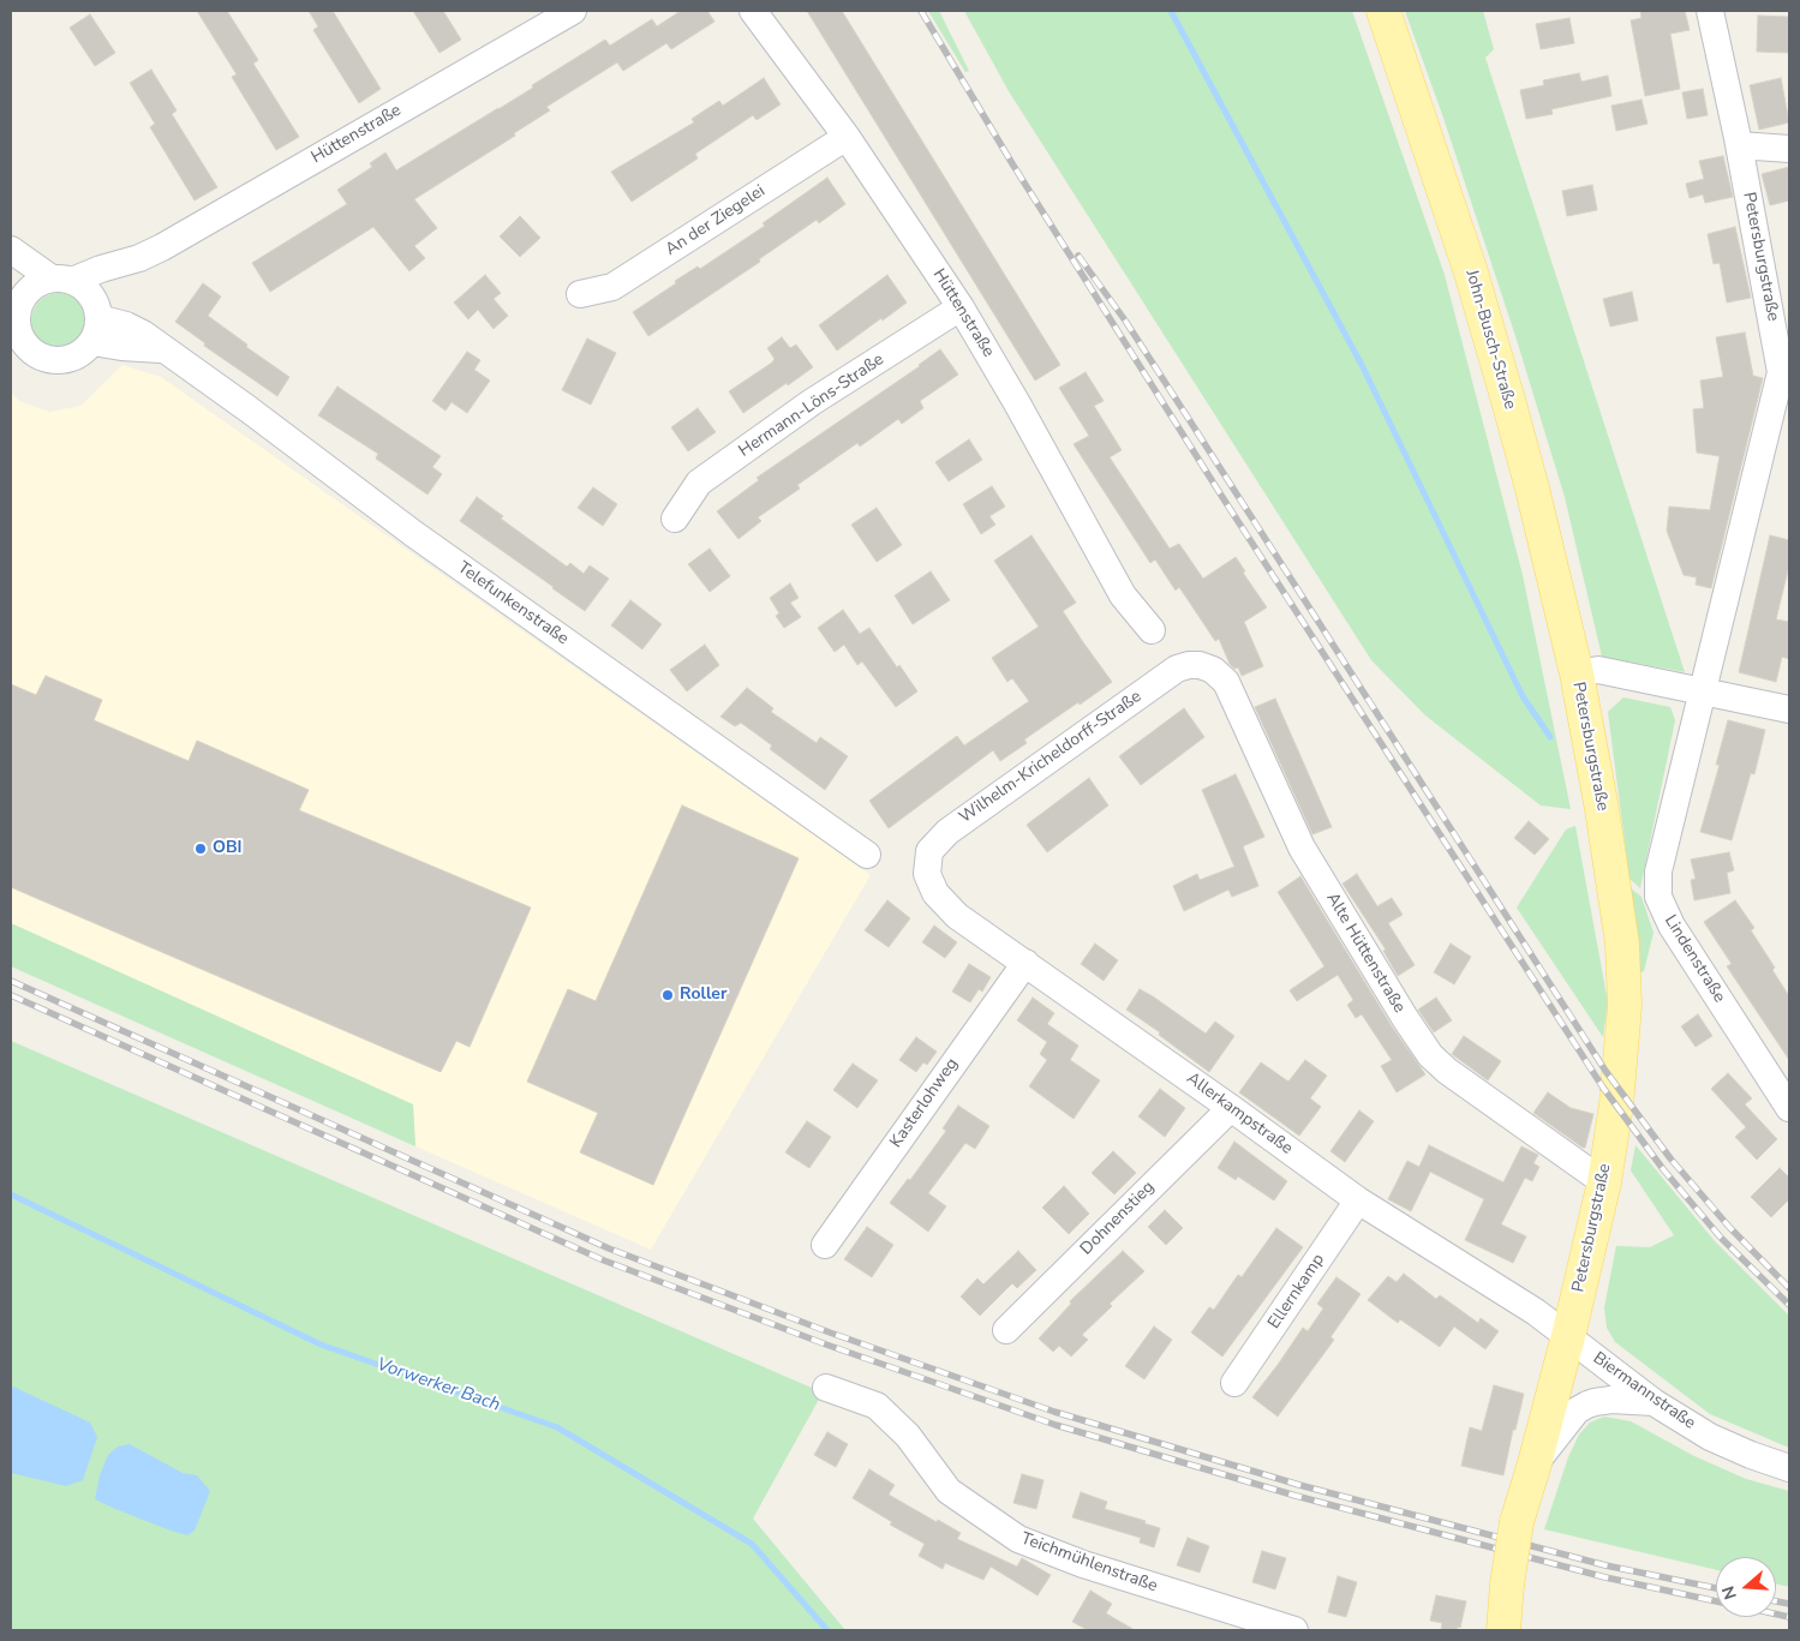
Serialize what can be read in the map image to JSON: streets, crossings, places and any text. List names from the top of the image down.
{
  "streets": {
    "main road": ["Petersburgstraße", "John-Busch-Straße"],
    "street": [
      "Hüttenstraße",
      "An der Ziegelei",
      "Hermann-Löns-Straße",
      "Telefunkenstraße",
      "Wilhelm-Kricheldorff-Straße",
      "Alte Hüttenstraße",
      "Lindenstraße",
      "Kasterlohweg",
      "Allerkampstraße",
      "Dohnenstieg",
      "Ellernkamp",
      "Biermannstraße",
      "Teichmühlenstraße"
    ]
  },
  "crossings": [
    ["Hüttenstraße", "An der Ziegelei"],
    ["Hüttenstraße", "Hermann-Löns-Straße"],
    ["Petersburgstraße", "John-Busch-Straße"],
    ["Petersburgstraße", "Alte Hüttenstraße"],
    ["Petersburgstraße", "Lindenstraße"],
    ["Petersburgstraße", "Allerkampstraße"],
    ["Petersburgstraße", "Biermannstraße"],
    ["Wilhelm-Kricheldorff-Straße", "Alte Hüttenstraße"],
    ["Wilhelm-Kricheldorff-Straße", "Allerkampstraße"],
    ["Kasterlohweg", "Allerkampstraße"],
    ["Allerkampstraße", "Dohnenstieg"],
    ["Allerkampstraße", "Ellernkamp"],
    ["Allerkampstraße", "Biermannstraße"]
  ],
  "water": ["Vorwerker Bach"],
  "places": ["OBI", "Roller"],
  "north": "left"
}
